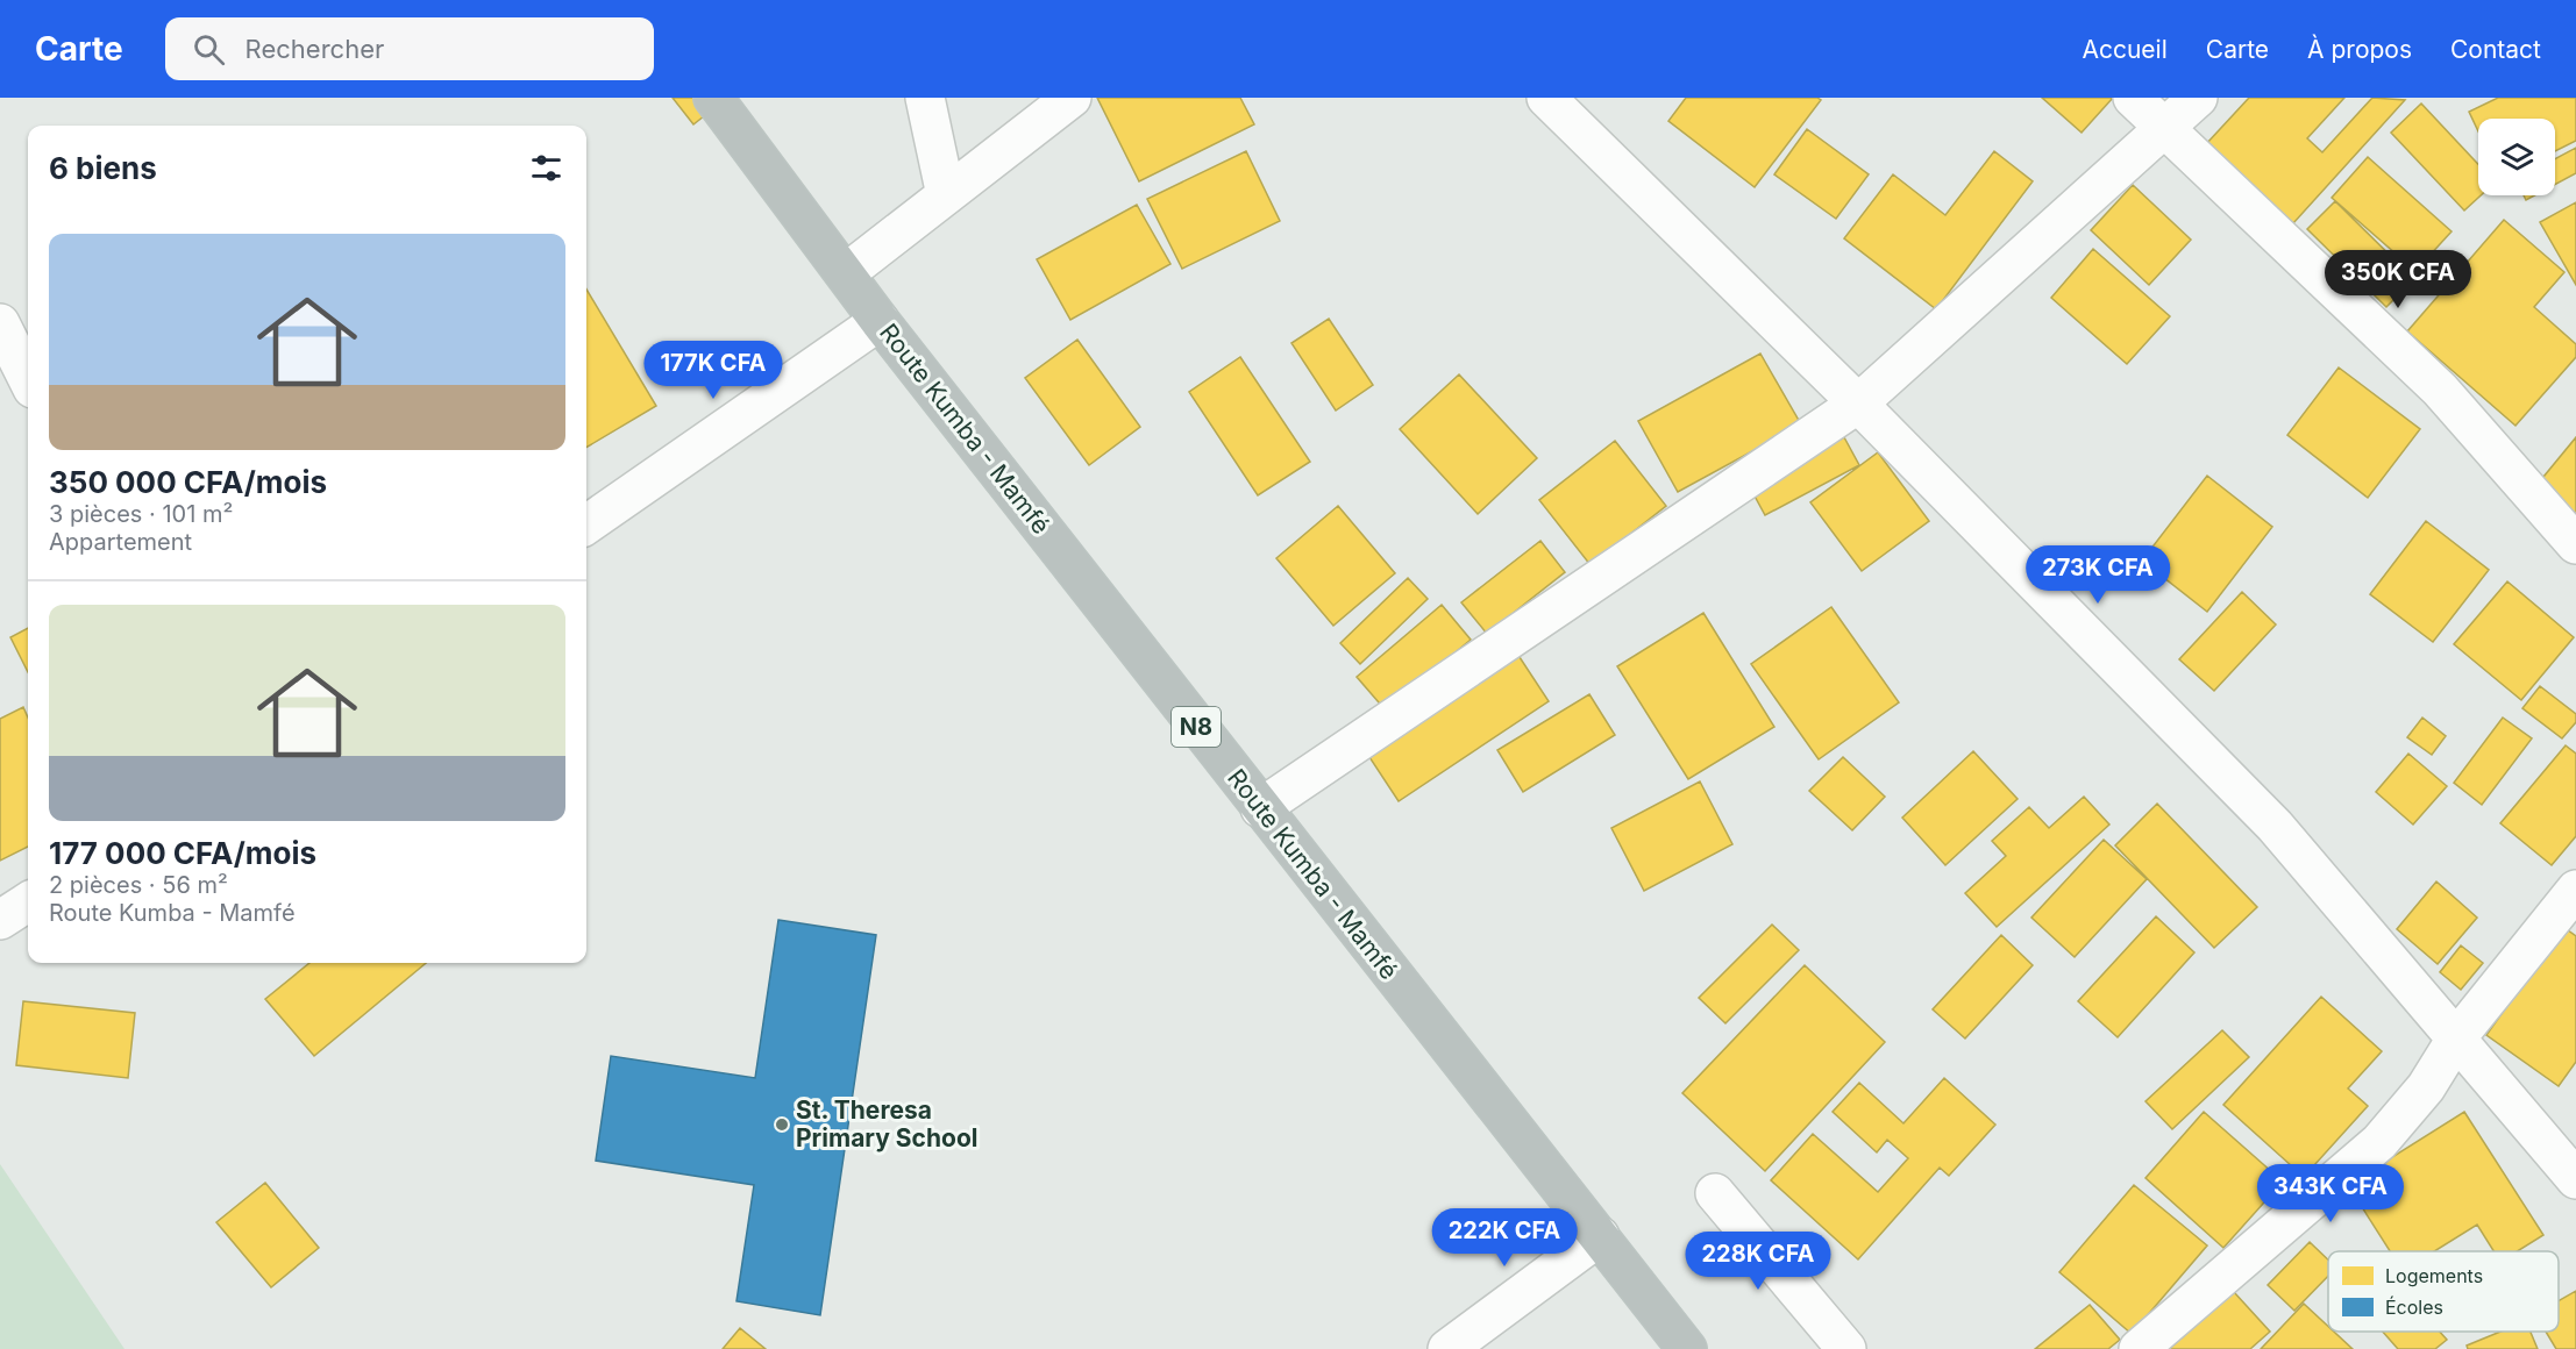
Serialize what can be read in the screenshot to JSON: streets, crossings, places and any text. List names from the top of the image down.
{
  "streets": {
    "highway": ["Route Kumba - Mamfé", "N8"]
  },
  "places": ["St. Theresa Primary School"],
  "legend": ["Logements", "Écoles"],
  "page": {
    "header": "Carte",
    "search": "Rechercher",
    "nav": [
      "Accueil",
      "Carte",
      "À propos",
      "Contact"
    ],
    "heading": "6 biens",
    "list": [
      {
        "name": "350 000 CFA/mois",
        "note": "3 pièces · 101 m² · Appartement"
      },
      {
        "name": "177 000 CFA/mois",
        "note": "2 pièces · 56 m² · Route Kumba - Mamfé"
      }
    ],
    "price": [
      "350K CFA",
      "177K CFA",
      "273K CFA",
      "343K CFA",
      "222K CFA",
      "228K CFA"
    ]
  }
}
